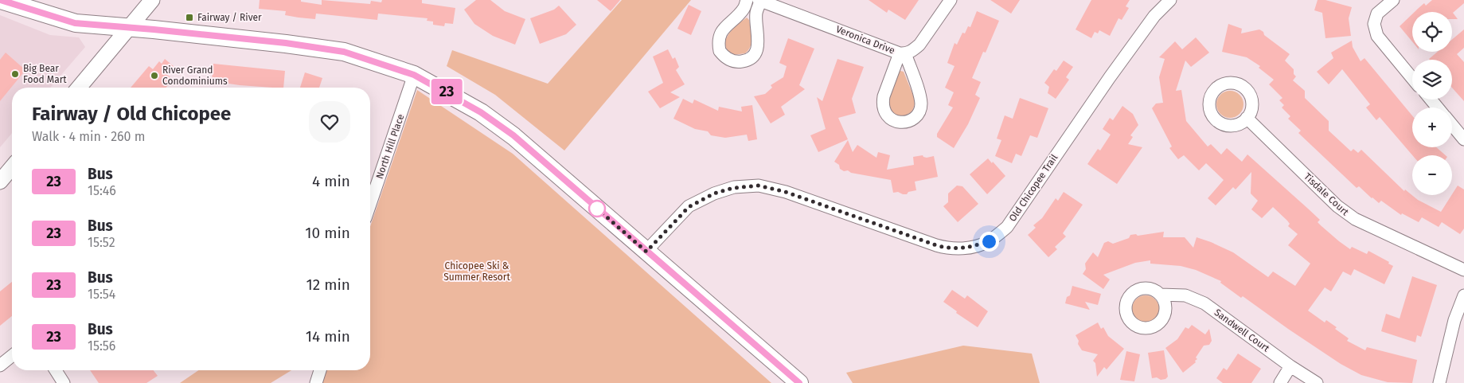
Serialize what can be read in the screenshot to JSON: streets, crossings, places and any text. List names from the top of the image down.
{
  "streets": {
    "street": [
      "Veronica Drive",
      "North Hill Place",
      "Old Chicopee Trail",
      "Tisdale Court",
      "Sandwell Court"
    ]
  },
  "parks": ["Chicopee Ski & Summer Resort"],
  "places": {
    "transit": ["Fairway / River"],
    "other": ["Big Bear Food Mart", "River Grand Condominiums"]
  },
  "lines": ["bus line 23"],
  "page": {
    "on_map": "23",
    "map_buttons": ["+", "−"],
    "heading": ["Fairway / Old Chicopee", "Walk · 4 min · 260 m"],
    "list": [
      {
        "mark": "23",
        "name": "Bus",
        "note": "15:46",
        "value": "4 min"
      },
      {
        "mark": "23",
        "name": "Bus",
        "note": "15:52",
        "value": "10 min"
      },
      {
        "mark": "23",
        "name": "Bus",
        "note": "15:54",
        "value": "12 min"
      },
      {
        "mark": "23",
        "name": "Bus",
        "note": "15:56",
        "value": "14 min"
      }
    ]
  }
}
